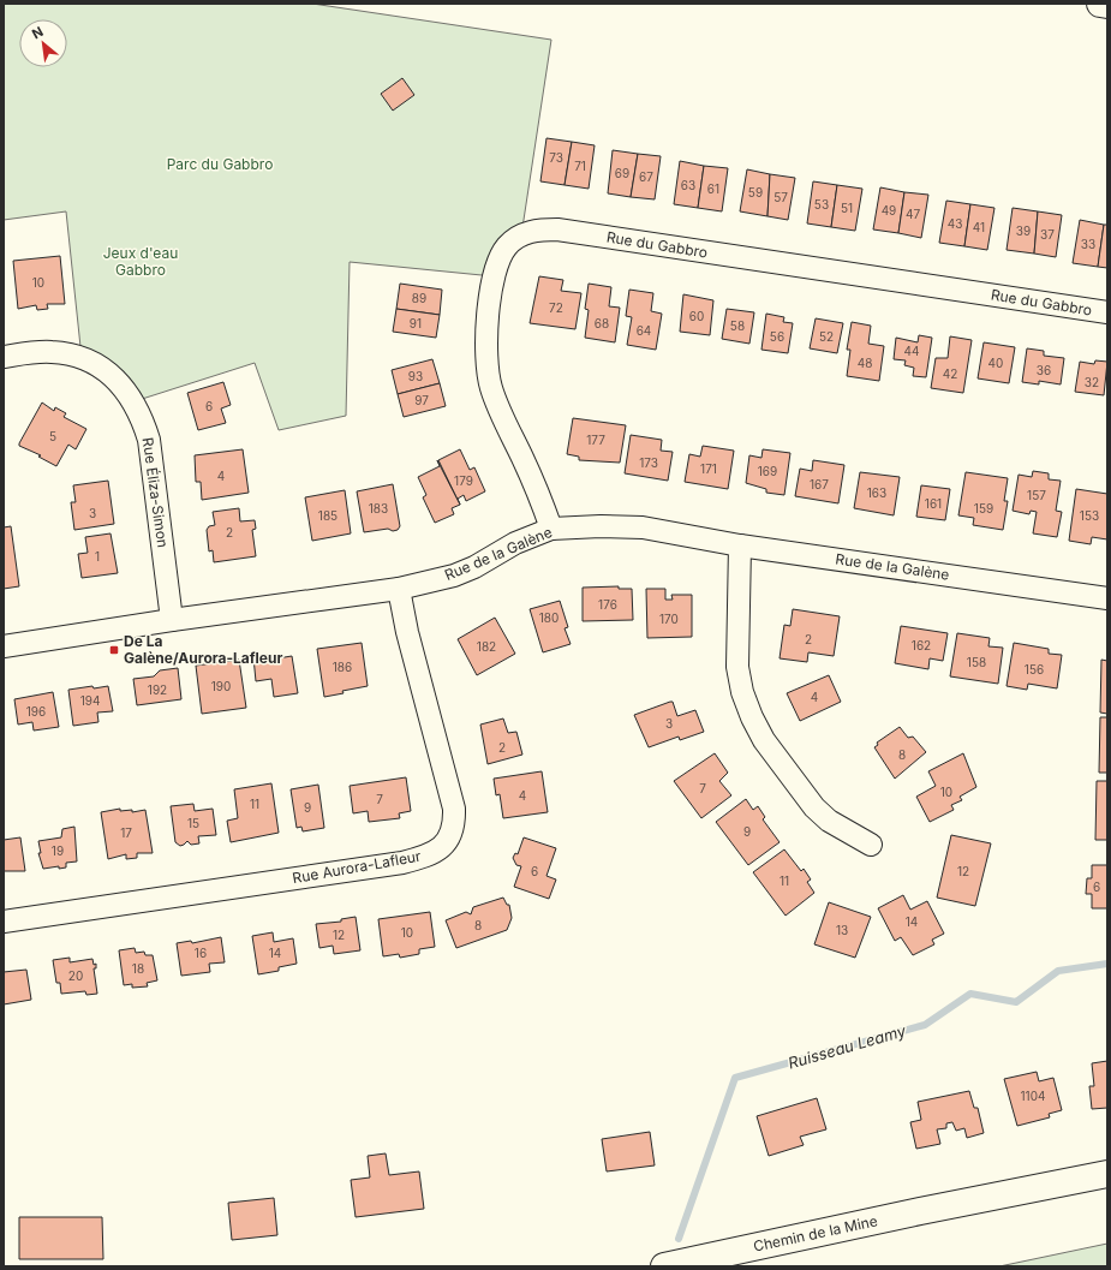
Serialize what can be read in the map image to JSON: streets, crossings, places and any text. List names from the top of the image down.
{
  "streets": {
    "main road": ["Chemin de la Mine"],
    "street": [
      "Rue du Gabbro",
      "Rue Éliza-Simon",
      "Rue de la Galène",
      "Rue Aurora-Lafleur"
    ]
  },
  "crossings": [
    ["Rue du Gabbro", "Rue de la Galène"],
    ["Rue Éliza-Simon", "Rue de la Galène"],
    ["Rue de la Galène", "Rue Aurora-Lafleur"]
  ],
  "water": ["Ruisseau Leamy"],
  "parks": ["Parc du Gabbro", "Jeux d'eau Gabbro"],
  "places": {
    "transit": ["De La Galène/Aurora-Lafleur"]
  },
  "house_numbers": [
    "73",
    "71",
    "69",
    "67",
    "63",
    "61",
    "59",
    "57",
    "53",
    "51",
    "49",
    "47",
    "43",
    "41",
    "39",
    "37",
    "33",
    "10",
    "89",
    "72",
    "60",
    "91",
    "68",
    "58",
    "64",
    "56",
    "52",
    "44",
    "48",
    "40",
    "36",
    "42",
    "93",
    "32",
    "97",
    "6",
    "5",
    "177",
    "173",
    "171",
    "169",
    "4",
    "179",
    "167",
    "163",
    "157",
    "161",
    "183",
    "159",
    "3",
    "185",
    "153",
    "2",
    "1",
    "176",
    "180",
    "170",
    "2",
    "162",
    "182",
    "158",
    "186",
    "156",
    "190",
    "192",
    "4",
    "194",
    "196",
    "3",
    "2",
    "8",
    "7",
    "10",
    "4",
    "7",
    "11",
    "9",
    "15",
    "9",
    "17",
    "19",
    "6",
    "12",
    "11",
    "6",
    "14",
    "8",
    "13",
    "10",
    "12",
    "16",
    "14",
    "18",
    "20",
    "1104"
  ],
  "north": "top left"
}
